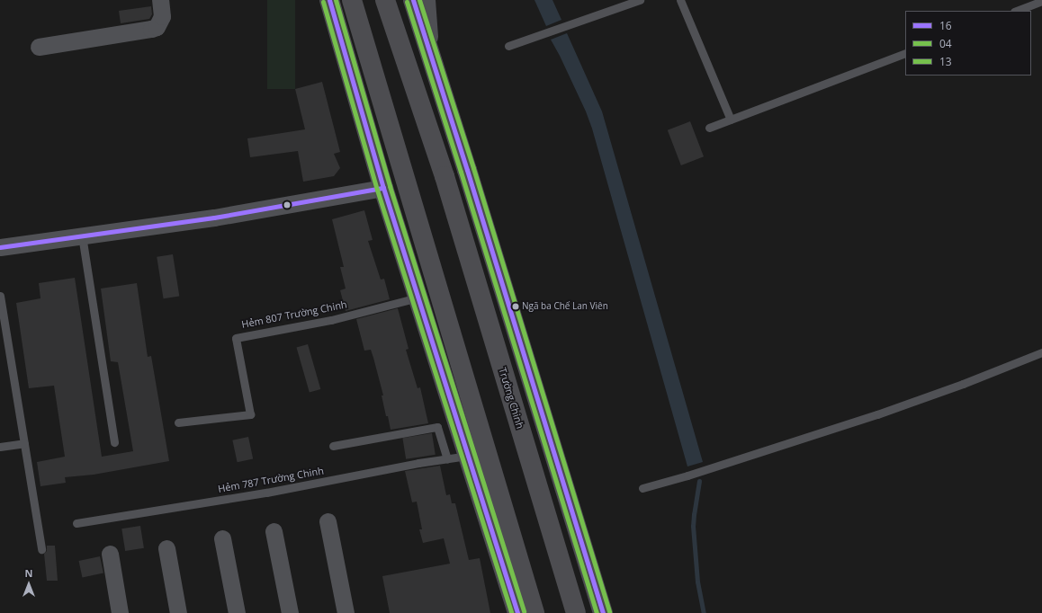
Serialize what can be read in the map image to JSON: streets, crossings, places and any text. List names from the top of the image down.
{
  "streets": {
    "main road": ["Trường Chinh"],
    "lane": ["Hẻm 807 Trường Chinh", "Hẻm 787 Trường Chinh"]
  },
  "places": ["Ngã ba Chế Lan Viên"],
  "lines": ["transit line 16", "transit line 13", "transit line 04"],
  "legend": ["16", "04", "13"],
  "north": "top"
}
